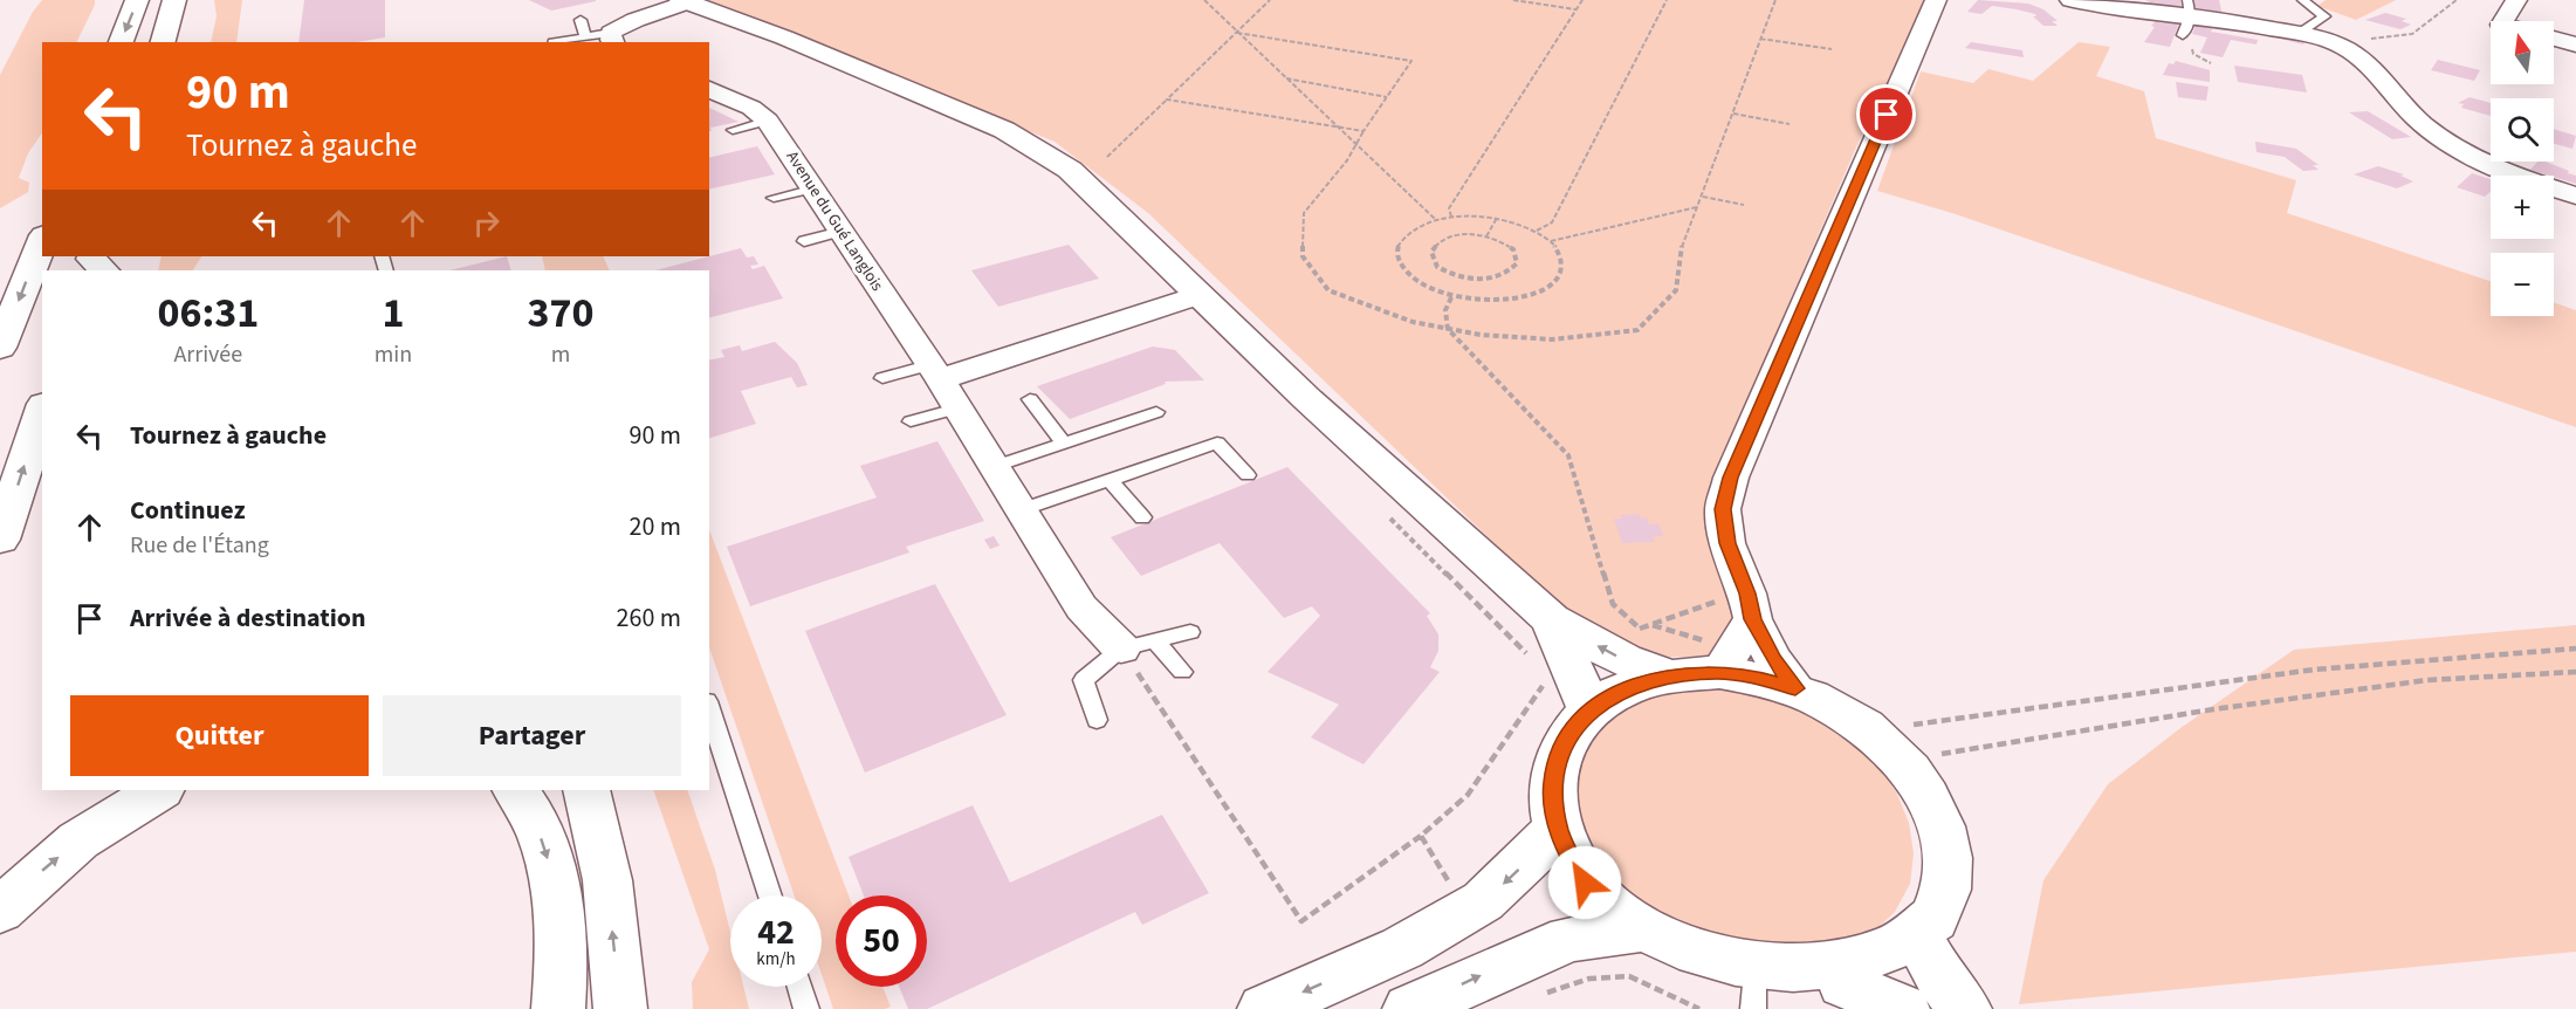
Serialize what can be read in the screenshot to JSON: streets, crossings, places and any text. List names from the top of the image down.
{
  "streets": {
    "street": ["Avenue du Gué Langlois"]
  },
  "north": "top",
  "page": {
    "map_buttons": ["+", "−"],
    "turn": ["90 m", "Tournez à gauche"],
    "eta": [
      "06:31",
      "Arrivée",
      "1",
      "min",
      "370",
      "m"
    ],
    "list": [
      {
        "name": "Tournez à gauche",
        "value": "90 m"
      },
      {
        "name": "Continuez",
        "note": "Rue de l'Étang",
        "value": "20 m"
      },
      {
        "name": "Arrivée à destination",
        "value": "260 m"
      }
    ],
    "buttons": ["Quitter", "Partager"],
    "speed": "42 km/h",
    "limit": "50"
  }
}
